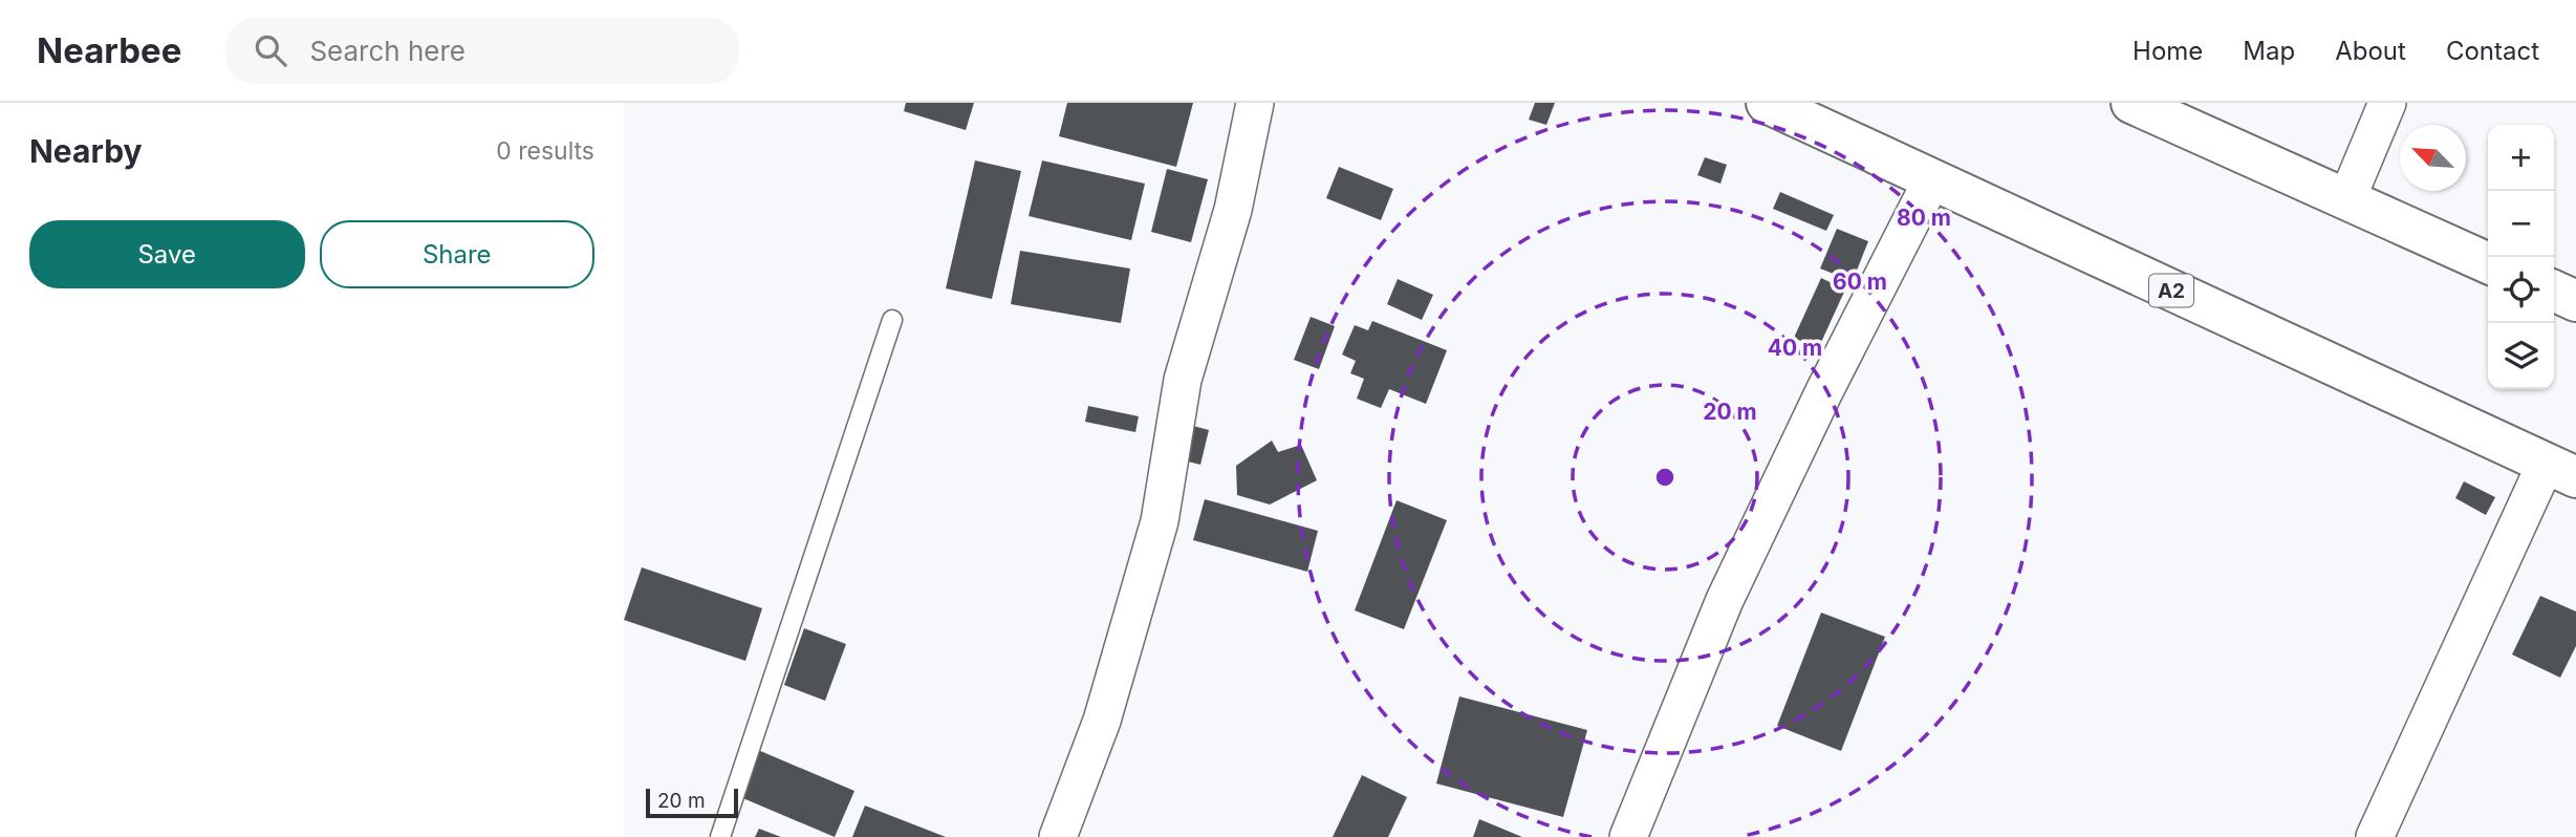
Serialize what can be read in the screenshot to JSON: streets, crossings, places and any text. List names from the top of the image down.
{
  "streets": {
    "highway": ["A2"]
  },
  "scale_bar": "20 m",
  "north": "top left",
  "page": {
    "header": "Nearbee",
    "search": "Search here",
    "nav": [
      "Home",
      "Map",
      "About",
      "Contact"
    ],
    "heading": ["Nearby", "0 results"],
    "map_buttons": ["+", "−"],
    "buttons": ["Save", "Share"],
    "scale": "20 m"
  },
  "rings": [
    "80 m",
    "60 m",
    "40 m",
    "20 m"
  ]
}
